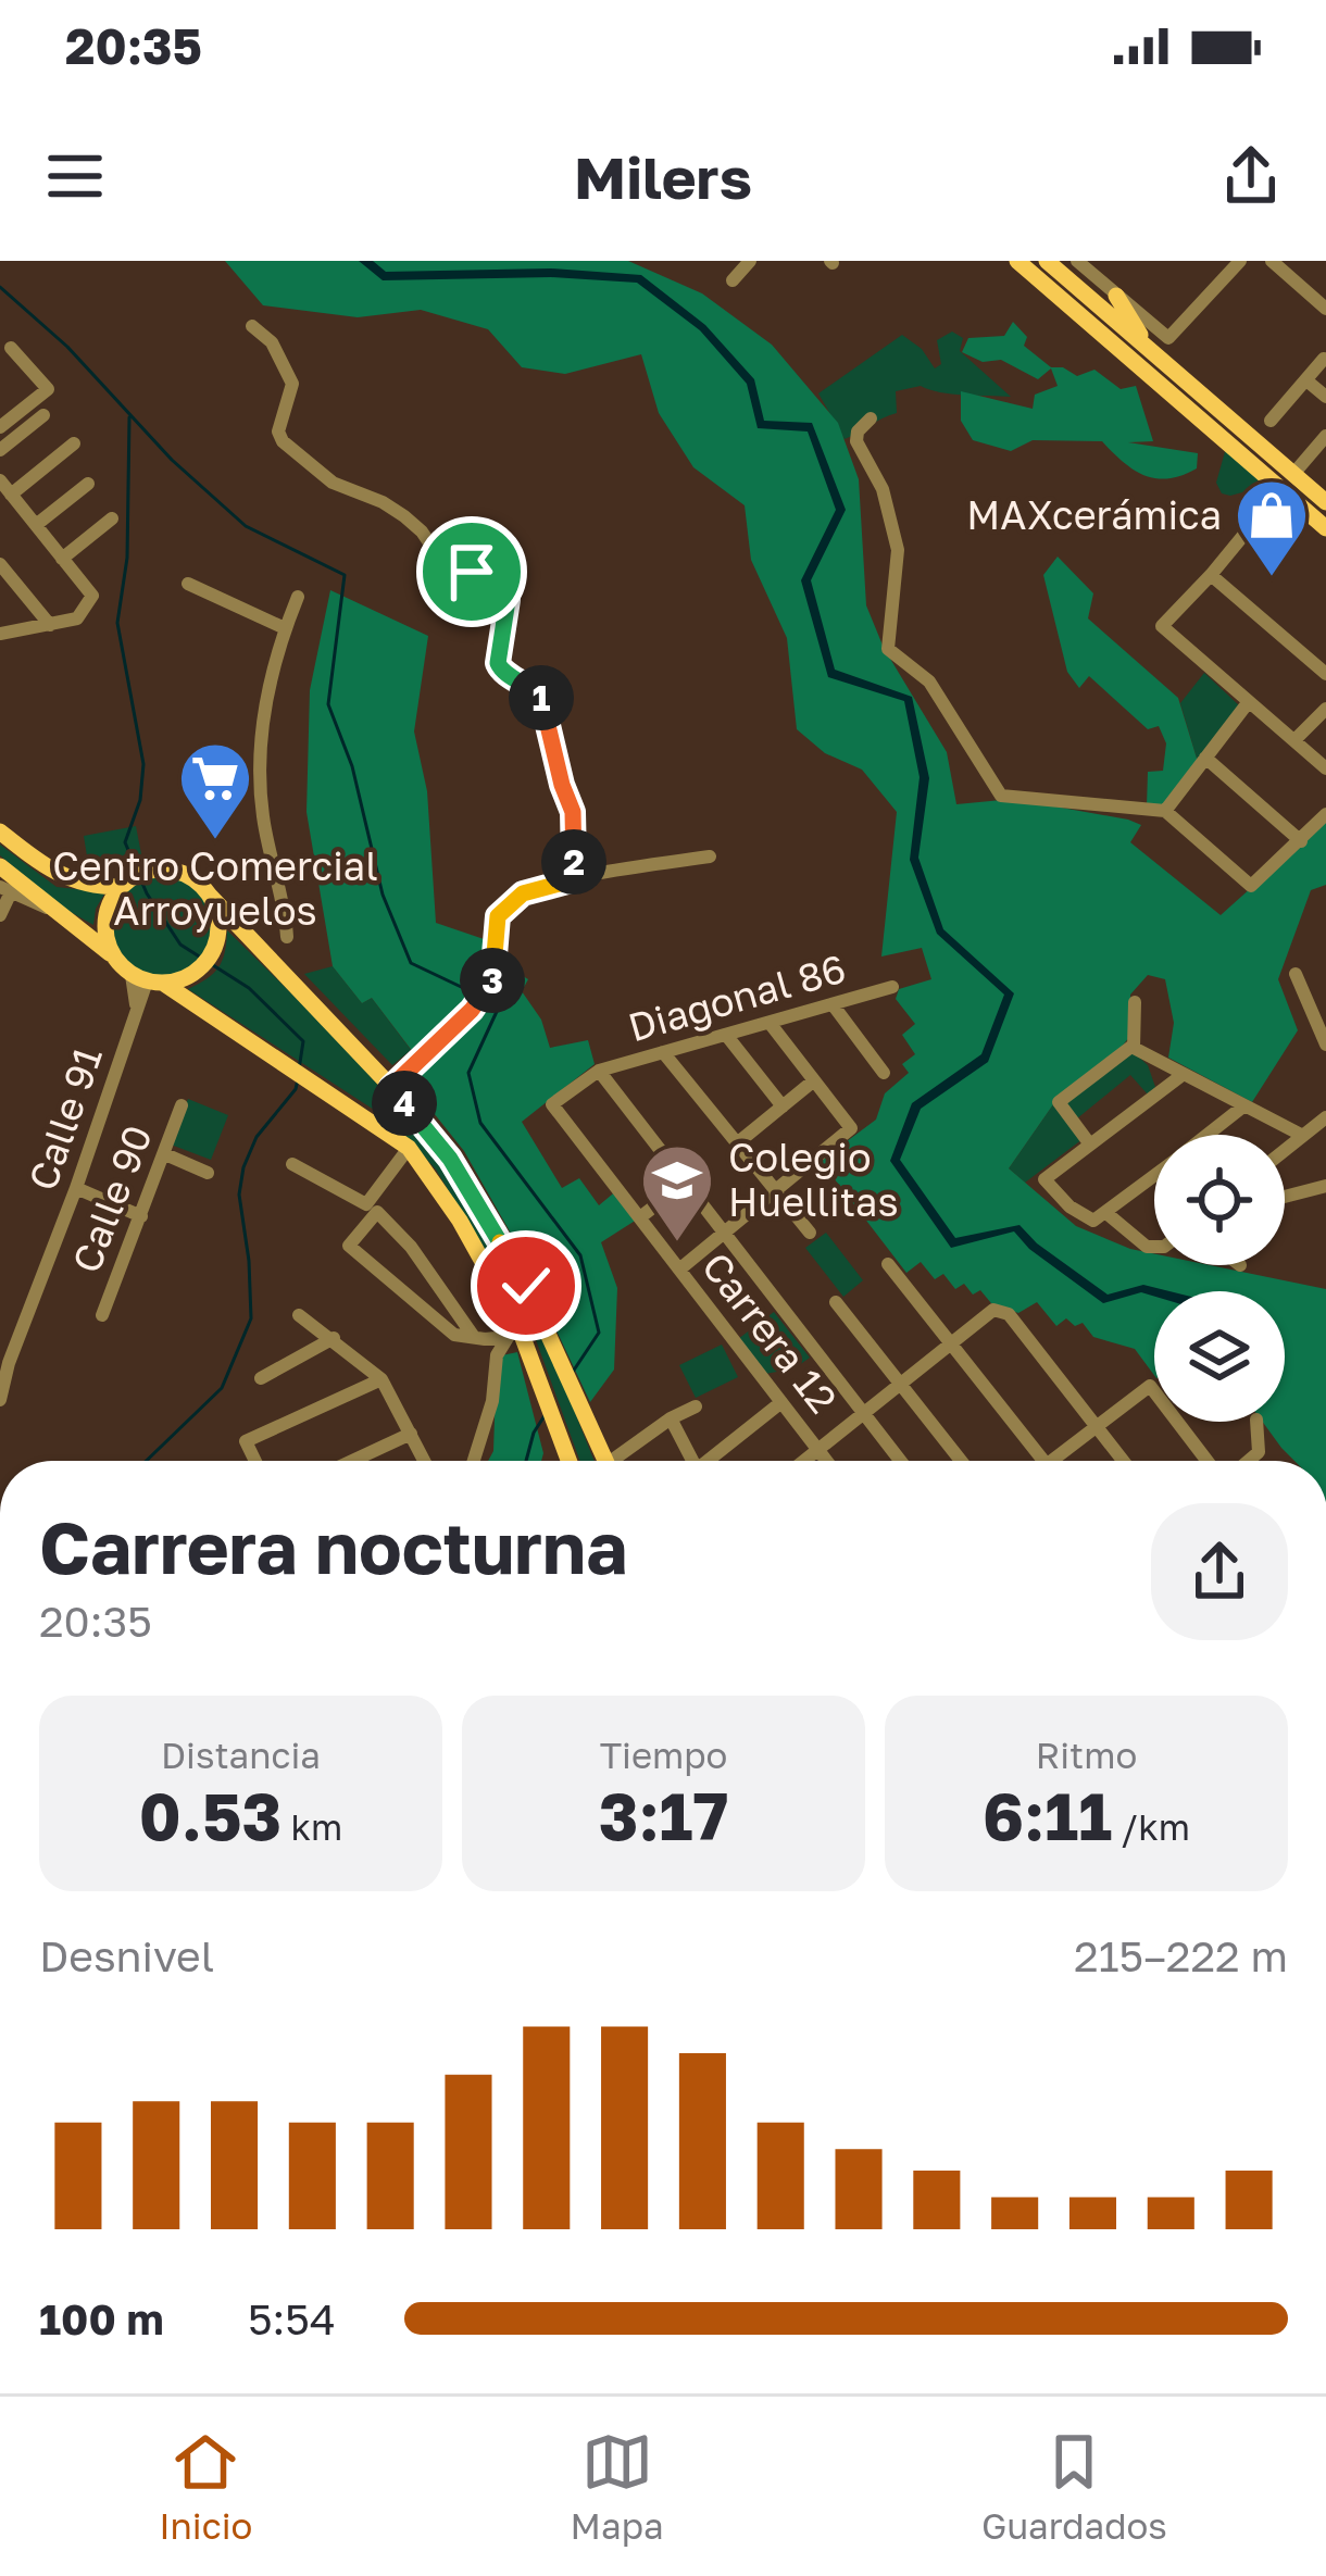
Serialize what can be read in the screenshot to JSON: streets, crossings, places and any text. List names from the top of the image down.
{
  "streets": {
    "street": [
      "Diagonal 86",
      "Calle 91",
      "Calle 90",
      "Carrera 12"
    ]
  },
  "crossings": [
    ["Diagonal 86", "Carrera 12"]
  ],
  "places": {
    "shop": ["MAXcerámica"],
    "supermarket": ["Centro Comercial Arroyuelos"],
    "school or university": ["Colegio Huellitas"]
  },
  "page": {
    "status": "20:35",
    "header": "Milers",
    "pins": [
      "1",
      "2",
      "3",
      "4"
    ],
    "heading": ["Carrera nocturna", "20:35"],
    "stats": [
      ["Distancia", "0.53 km"],
      ["Tiempo", "3:17"],
      ["Ritmo", "6:11 /km"]
    ],
    "chart": ["Desnivel", "215–222 m"],
    "list": [
      {
        "name": "100 m",
        "note": "5:54"
      }
    ],
    "tabs": ["Inicio", "Mapa", "Guardados"]
  }
}
